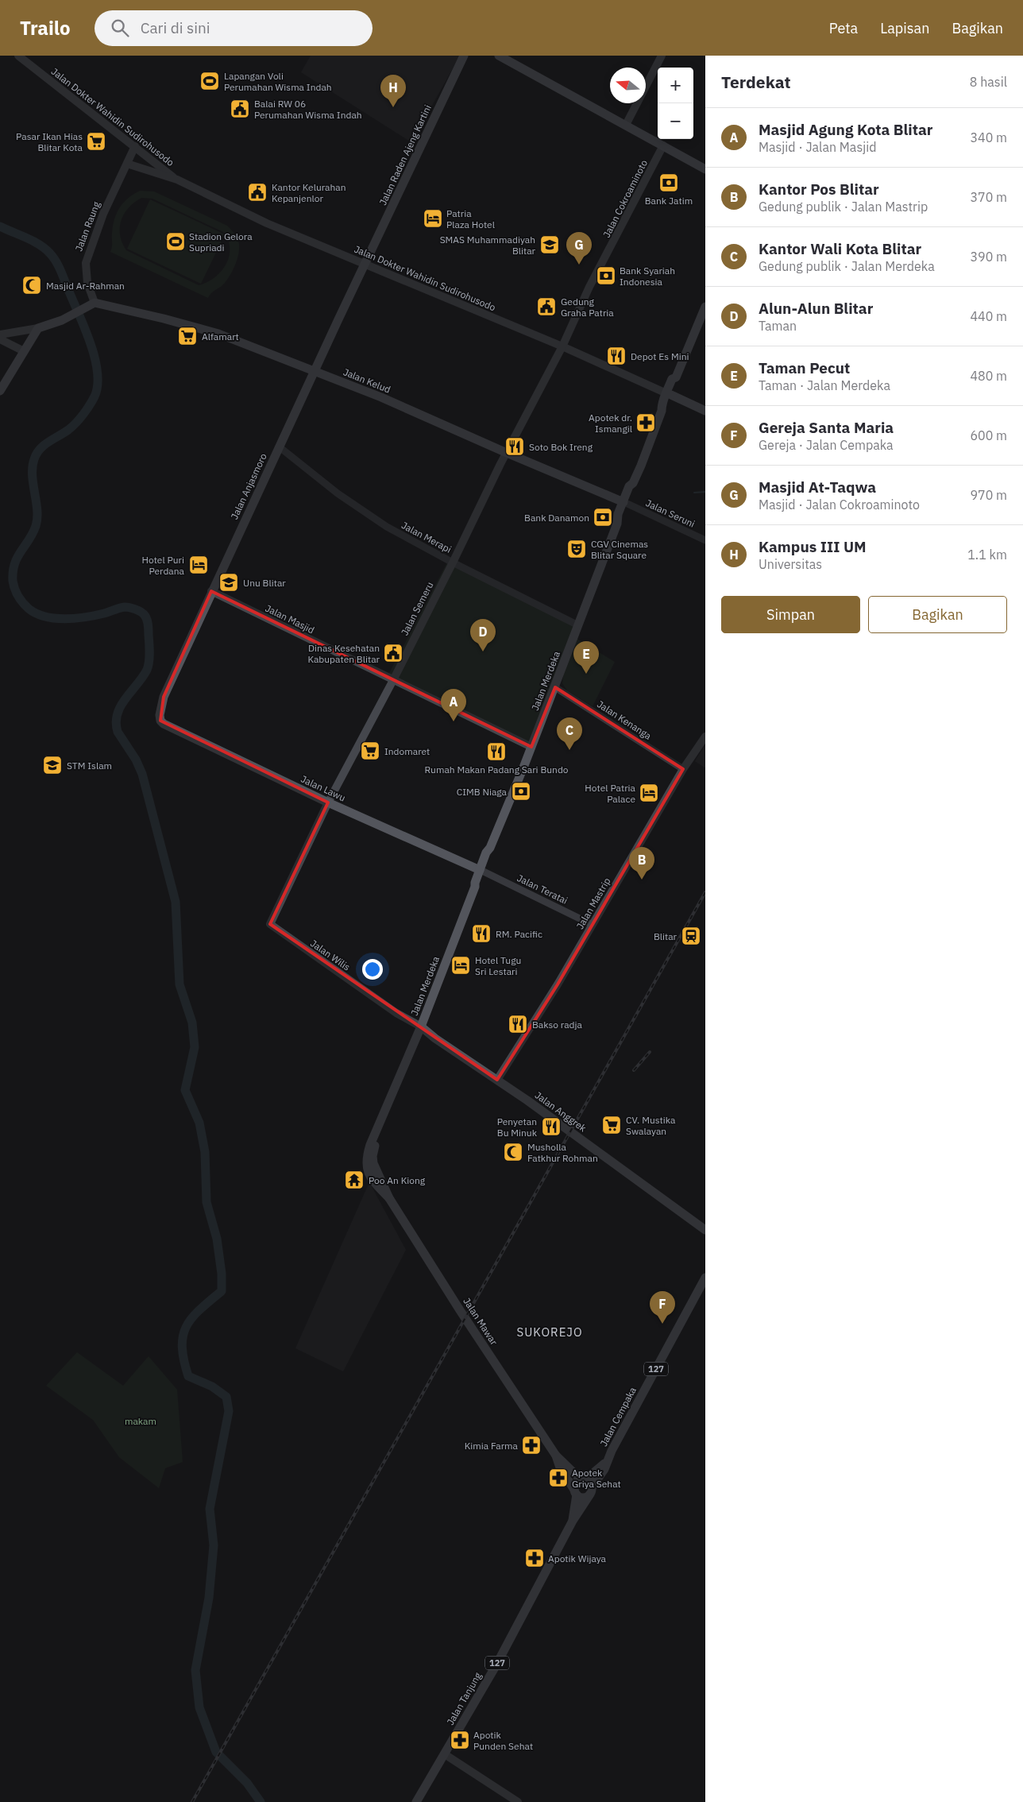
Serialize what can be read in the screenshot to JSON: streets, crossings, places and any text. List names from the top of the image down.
{
  "streets": {
    "main road": [
      "Jalan Dokter Wahidin Sudirohusodo",
      "Jalan Raden Ajeng Kartini",
      "Jalan Cokroaminoto",
      "Jalan Raung",
      "Jalan Kelud",
      "Jalan Anjasmoro",
      "Jalan Semeru",
      "Jalan Masjid",
      "Jalan Merdeka",
      "Jalan Lawu",
      "Jalan Mastrip",
      "Jalan Wilis",
      "Jalan Anggrek",
      "Jalan Mawar",
      "127",
      "Jalan Cempaka",
      "Jalan Tanjung"
    ],
    "street": [
      "Jalan Seruni",
      "Jalan Merapi",
      "Jalan Kenanga",
      "Jalan Teratai"
    ]
  },
  "crossings": [
    ["Jalan Dokter Wahidin Sudirohusodo", "Jalan Raden Ajeng Kartini"],
    ["Jalan Dokter Wahidin Sudirohusodo", "Jalan Cokroaminoto"],
    ["Jalan Dokter Wahidin Sudirohusodo", "Jalan Raung"],
    ["Jalan Dokter Wahidin Sudirohusodo", "Jalan Anjasmoro"],
    ["Jalan Dokter Wahidin Sudirohusodo", "Jalan Semeru"],
    ["Jalan Dokter Wahidin Sudirohusodo", "Jalan Merdeka"],
    ["Jalan Raden Ajeng Kartini", "Jalan Anjasmoro"],
    ["Jalan Cokroaminoto", "Jalan Semeru"],
    ["Jalan Raung", "Jalan Kelud"],
    ["Jalan Kelud", "Jalan Anjasmoro"],
    ["Jalan Kelud", "Jalan Seruni"],
    ["Jalan Kelud", "Jalan Semeru"],
    ["Jalan Kelud", "Jalan Merdeka"],
    ["Jalan Anjasmoro", "Jalan Merapi"],
    ["Jalan Anjasmoro", "Jalan Masjid"],
    ["Jalan Anjasmoro", "Jalan Lawu"],
    ["Jalan Seruni", "Jalan Merdeka"],
    ["Jalan Merapi", "Jalan Semeru"],
    ["Jalan Merapi", "Jalan Merdeka"],
    ["Jalan Semeru", "Jalan Masjid"],
    ["Jalan Semeru", "Jalan Lawu"],
    ["Jalan Semeru", "Jalan Wilis"],
    ["Jalan Masjid", "Jalan Merdeka"],
    ["Jalan Merdeka", "Jalan Kenanga"],
    ["Jalan Merdeka", "Jalan Lawu"],
    ["Jalan Merdeka", "Jalan Teratai"],
    ["Jalan Merdeka", "Jalan Wilis"],
    ["Jalan Merdeka", "Jalan Anggrek"],
    ["Jalan Merdeka", "Jalan Mawar"],
    ["Jalan Kenanga", "Jalan Mastrip"],
    ["Jalan Lawu", "Jalan Teratai"],
    ["Jalan Teratai", "Jalan Mastrip"],
    ["Jalan Mastrip", "Jalan Anggrek"],
    ["Jalan Wilis", "Jalan Anggrek"],
    ["Jalan Wilis", "Jalan Mawar"],
    ["Jalan Anggrek", "Jalan Mawar"],
    ["Jalan Mawar", "127"],
    ["Jalan Mawar", "Jalan Cempaka"],
    ["Jalan Mawar", "Jalan Tanjung"],
    ["127", "Jalan Cempaka"],
    ["127", "Jalan Tanjung"],
    ["Jalan Cempaka", "Jalan Tanjung"]
  ],
  "districts": ["SUKOREJO"],
  "parks": ["makam"],
  "places": {
    "sports": ["Lapangan Voli Perumahan Wisma Indah", "Stadion Gelora Supriadi"],
    "public building": [
      "Balai RW 06 Perumahan Wisma Indah",
      "Kantor Kelurahan Kepanjenlor",
      "Gedung Graha Patria",
      "Dinas Kesehatan Kabupaten Blitar"
    ],
    "supermarket": [
      "Pasar Ikan Hias Blitar Kota",
      "Alfamart",
      "Indomaret",
      "CV. Mustika Swalayan"
    ],
    "bank": [
      "Bank Jatim",
      "Bank Syariah Indonesia",
      "Bank Danamon",
      "CIMB Niaga"
    ],
    "hotel": [
      "Patria Plaza Hotel",
      "Hotel Puri Perdana",
      "Hotel Patria Palace",
      "Hotel Tugu Sri Lestari"
    ],
    "school or university": ["SMAS Muhammadiyah Blitar", "Unu Blitar", "STM Islam"],
    "mosque": ["Masjid Ar-Rahman", "Musholla Fatkhur Rohman"],
    "restaurant": [
      "Depot Es Mini",
      "Soto Bok Ireng",
      "Rumah Makan Padang Sari Bundo",
      "RM. Pacific",
      "Bakso radja",
      "Penyetan Bu Minuk"
    ],
    "pharmacy": [
      "Apotek dr. Ismangil",
      "Kimia Farma",
      "Apotek Griya Sehat",
      "Apotik Wijaya",
      "Apotik Punden Sehat"
    ],
    "theatre": ["CGV Cinemas Blitar Square"],
    "station": ["Blitar"],
    "temple": ["Poo An Kiong"]
  },
  "north": "left",
  "page": {
    "header": "Trailo",
    "search": "Cari di sini",
    "nav": ["Peta", "Lapisan", "Bagikan"],
    "heading": ["Terdekat", "8 hasil"],
    "map_buttons": ["+", "−"],
    "pins": [
      "H",
      "G",
      "D",
      "E",
      "A",
      "C",
      "B",
      "F"
    ],
    "list": [
      {
        "mark": "A",
        "name": "Masjid Agung Kota Blitar",
        "note": "Masjid · Jalan Masjid",
        "value": "340 m"
      },
      {
        "mark": "B",
        "name": "Kantor Pos Blitar",
        "note": "Gedung publik · Jalan Mastrip",
        "value": "370 m"
      },
      {
        "mark": "C",
        "name": "Kantor Wali Kota Blitar",
        "note": "Gedung publik · Jalan Merdeka",
        "value": "390 m"
      },
      {
        "mark": "D",
        "name": "Alun-Alun Blitar",
        "note": "Taman",
        "value": "440 m"
      },
      {
        "mark": "E",
        "name": "Taman Pecut",
        "note": "Taman · Jalan Merdeka",
        "value": "480 m"
      },
      {
        "mark": "F",
        "name": "Gereja Santa Maria",
        "note": "Gereja · Jalan Cempaka",
        "value": "600 m"
      },
      {
        "mark": "G",
        "name": "Masjid At-Taqwa",
        "note": "Masjid · Jalan Cokroaminoto",
        "value": "970 m"
      },
      {
        "mark": "H",
        "name": "Kampus III UM",
        "note": "Universitas",
        "value": "1.1 km"
      }
    ],
    "buttons": ["Simpan", "Bagikan"]
  }
}
